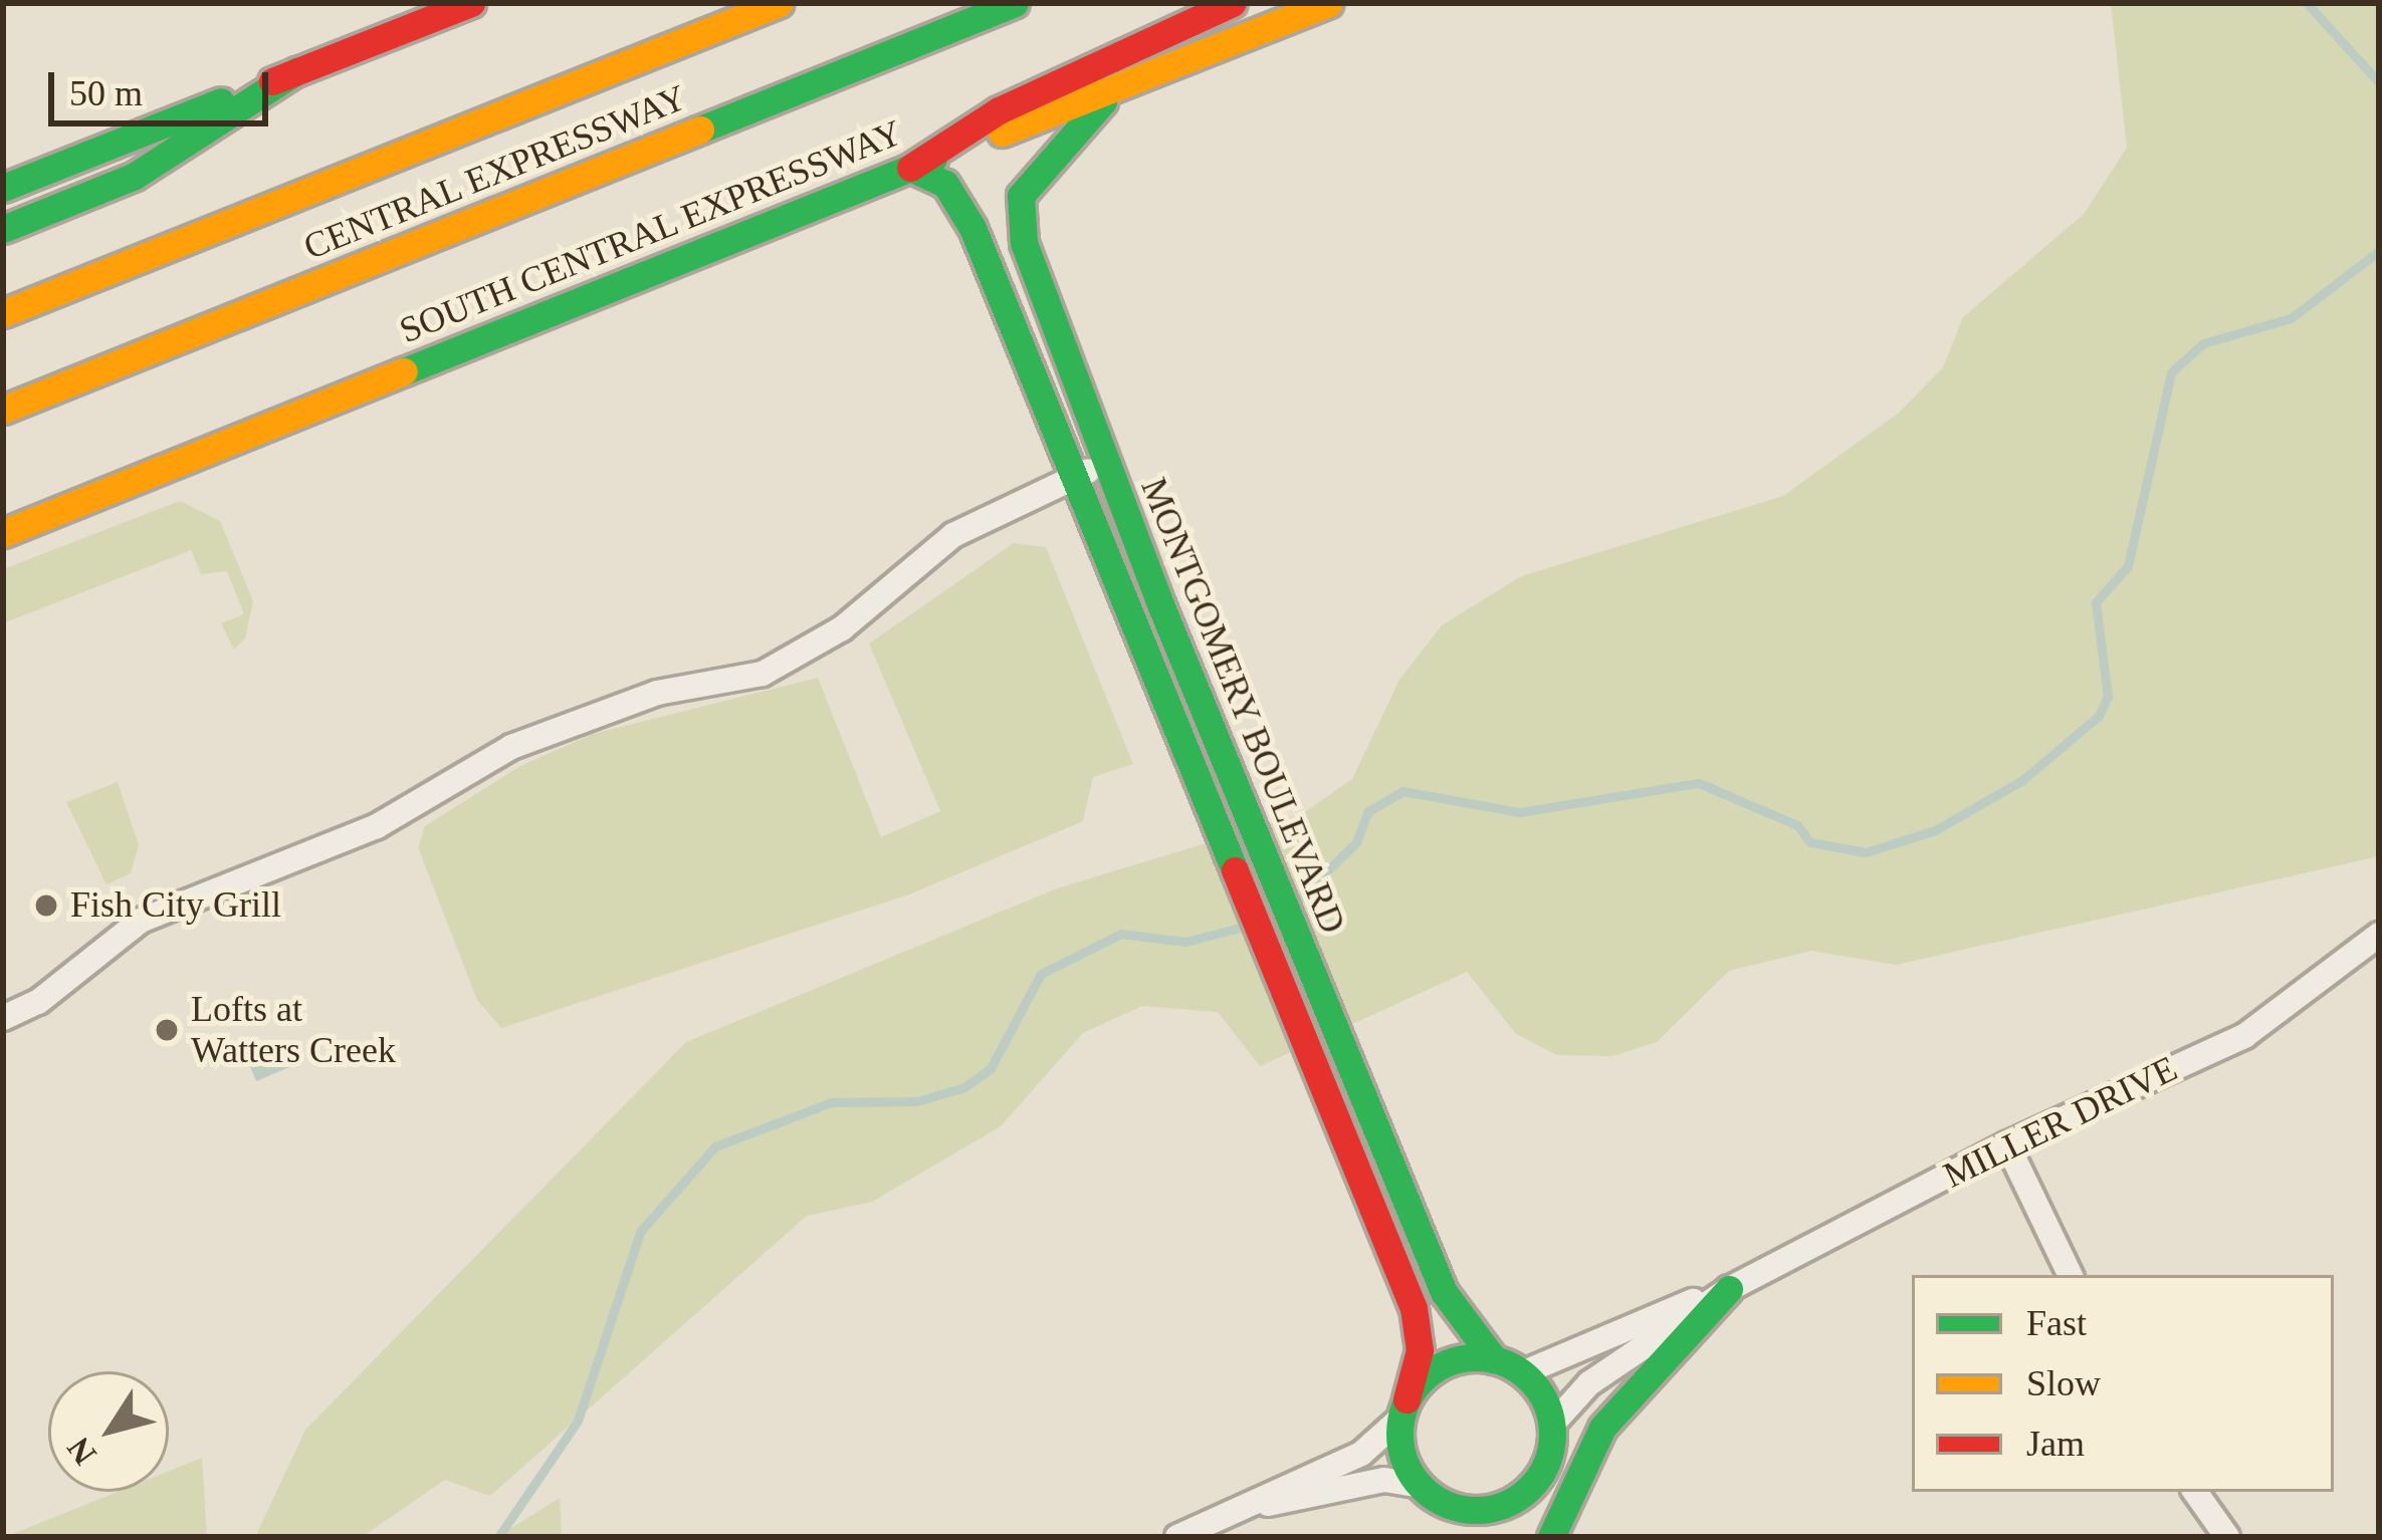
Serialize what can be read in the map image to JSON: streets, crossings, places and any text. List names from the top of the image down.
{
  "streets": {
    "main road": ["CENTRAL EXPRESSWAY", "SOUTH CENTRAL EXPRESSWAY", "MONTGOMERY BOULEVARD"],
    "street": ["MILLER DRIVE"]
  },
  "crossings": [
    ["SOUTH CENTRAL EXPRESSWAY", "MONTGOMERY BOULEVARD"],
    ["MONTGOMERY BOULEVARD", "MILLER DRIVE"]
  ],
  "places": ["Fish City Grill", "Lofts at Watters Creek"],
  "legend": ["Fast", "Slow", "Jam"],
  "scale_bar": "50 m",
  "north": "bottom left"
}
